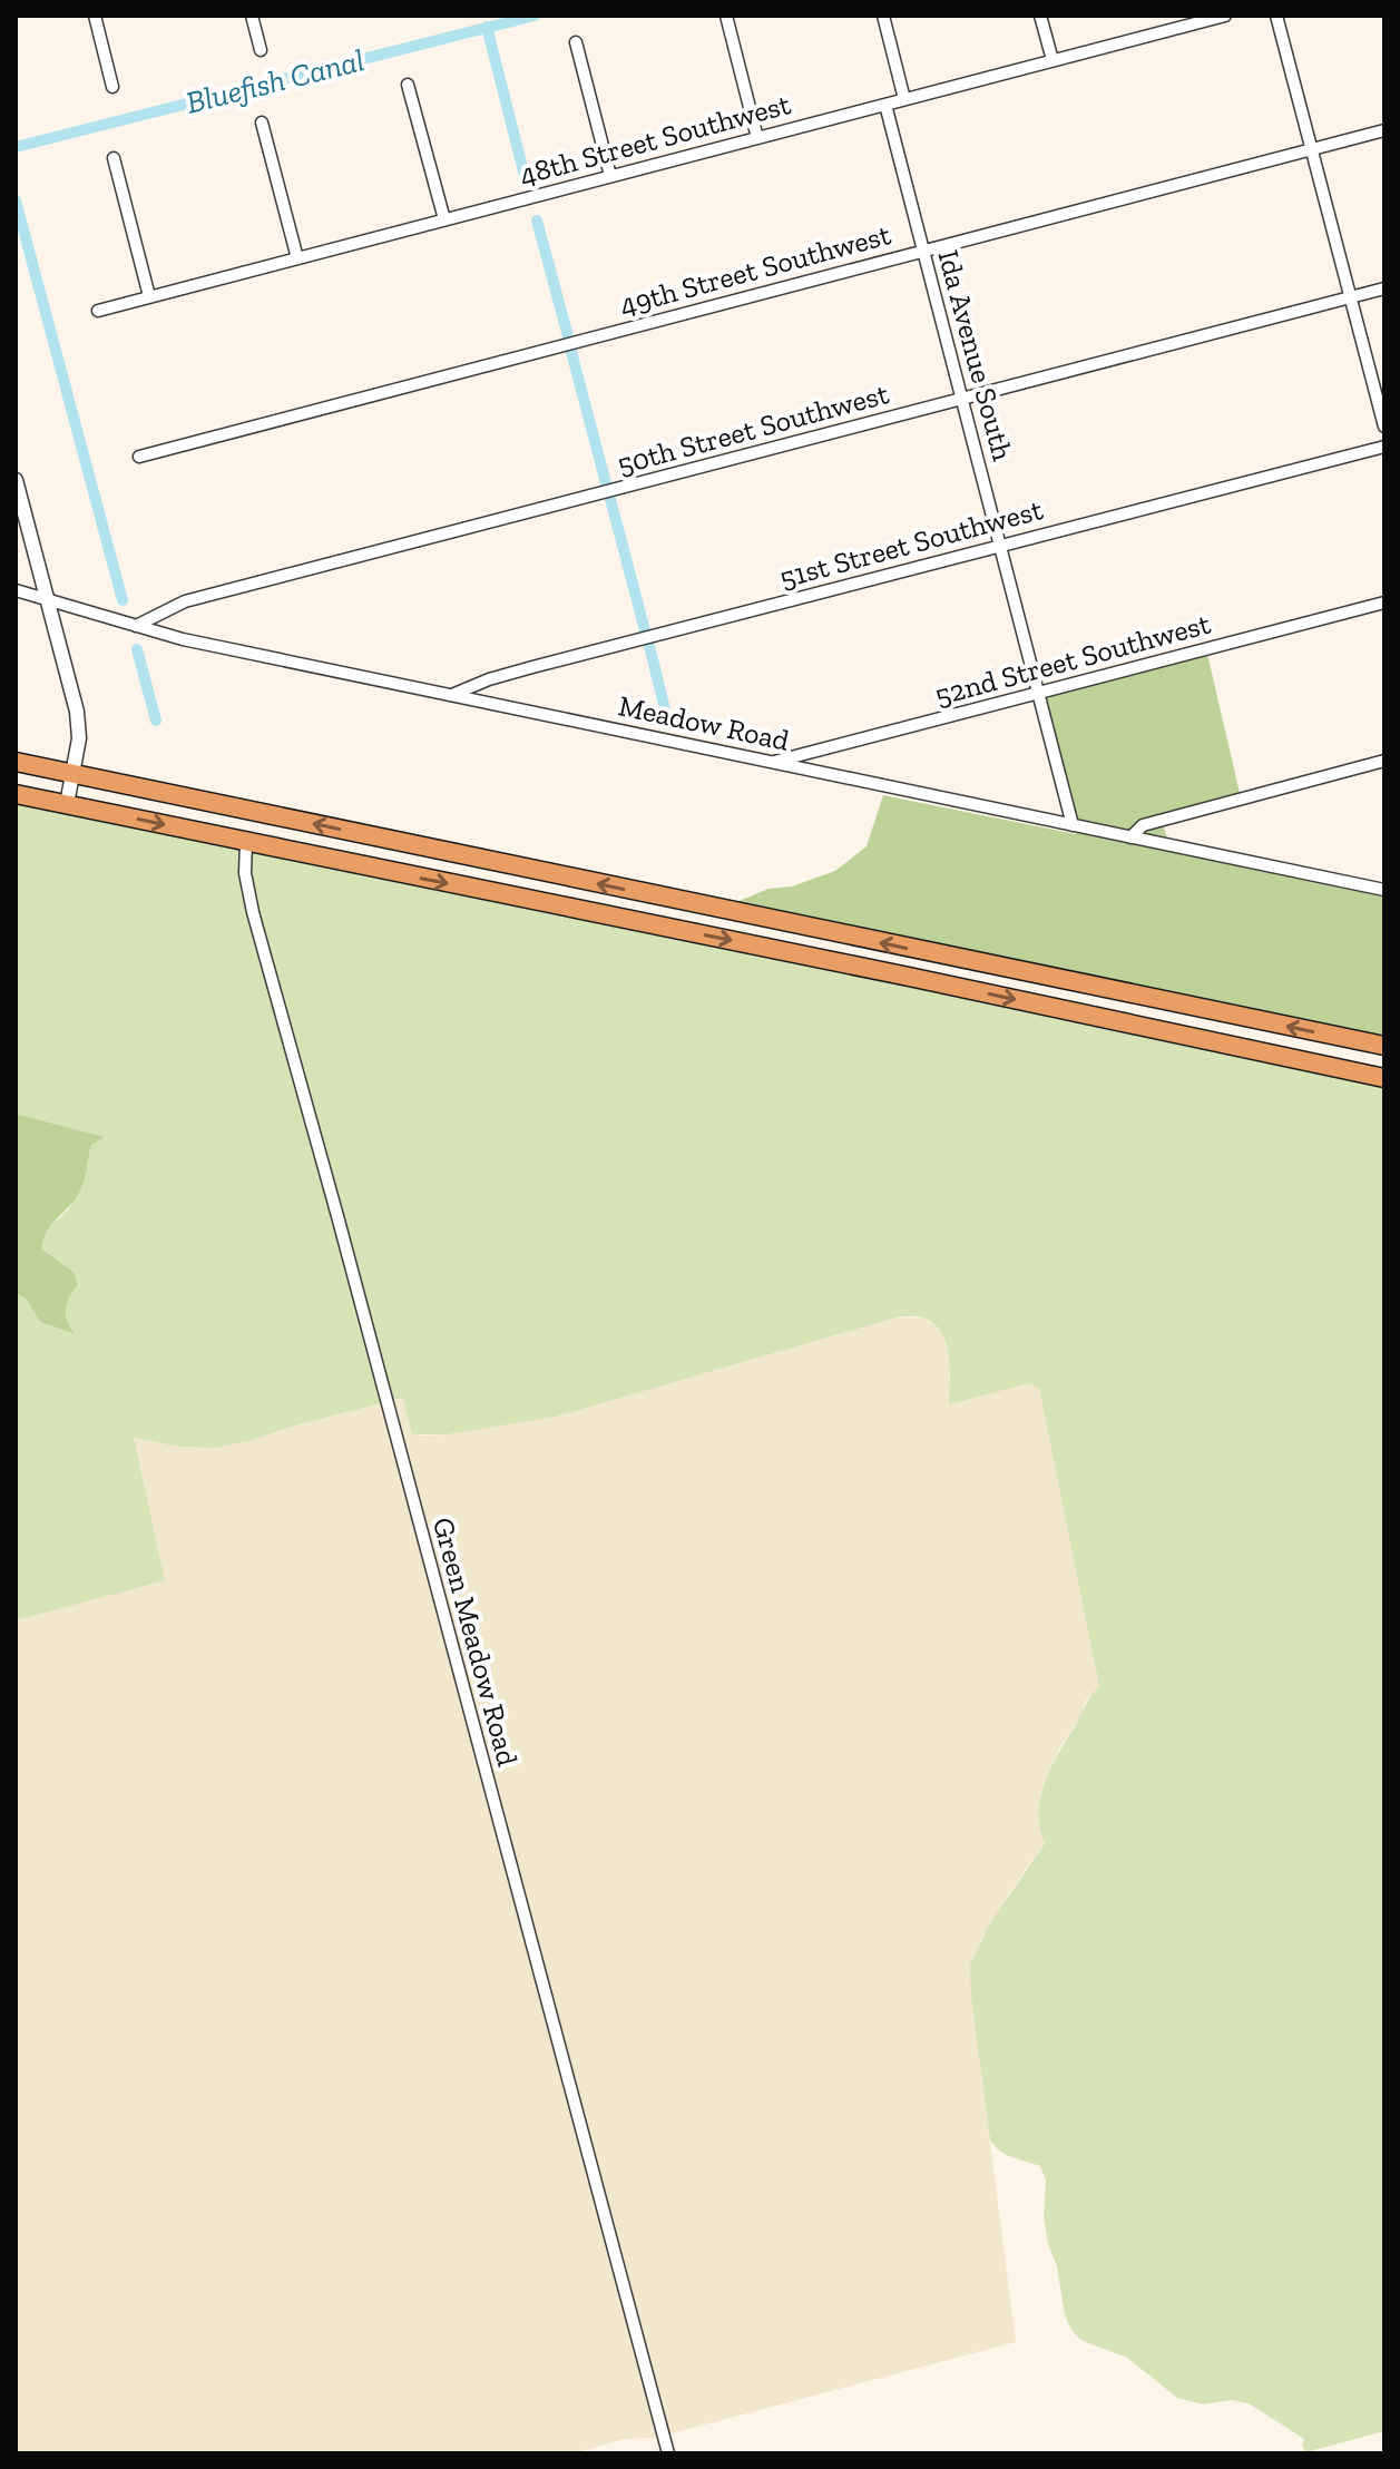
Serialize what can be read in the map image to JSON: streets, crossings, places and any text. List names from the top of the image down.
{
  "streets": {
    "street": [
      "48th Street Southwest",
      "49th Street Southwest",
      "Ida Avenue South",
      "50th Street Southwest",
      "51st Street Southwest",
      "52nd Street Southwest",
      "Meadow Road",
      "Green Meadow Road"
    ]
  },
  "crossings": [
    ["48th Street Southwest", "Ida Avenue South"],
    ["49th Street Southwest", "Ida Avenue South"],
    ["Ida Avenue South", "50th Street Southwest"],
    ["Ida Avenue South", "51st Street Southwest"],
    ["Ida Avenue South", "52nd Street Southwest"],
    ["Ida Avenue South", "Meadow Road"],
    ["50th Street Southwest", "Meadow Road"],
    ["51st Street Southwest", "Meadow Road"],
    ["52nd Street Southwest", "Meadow Road"]
  ],
  "water": ["Bluefish Canal"]
}
